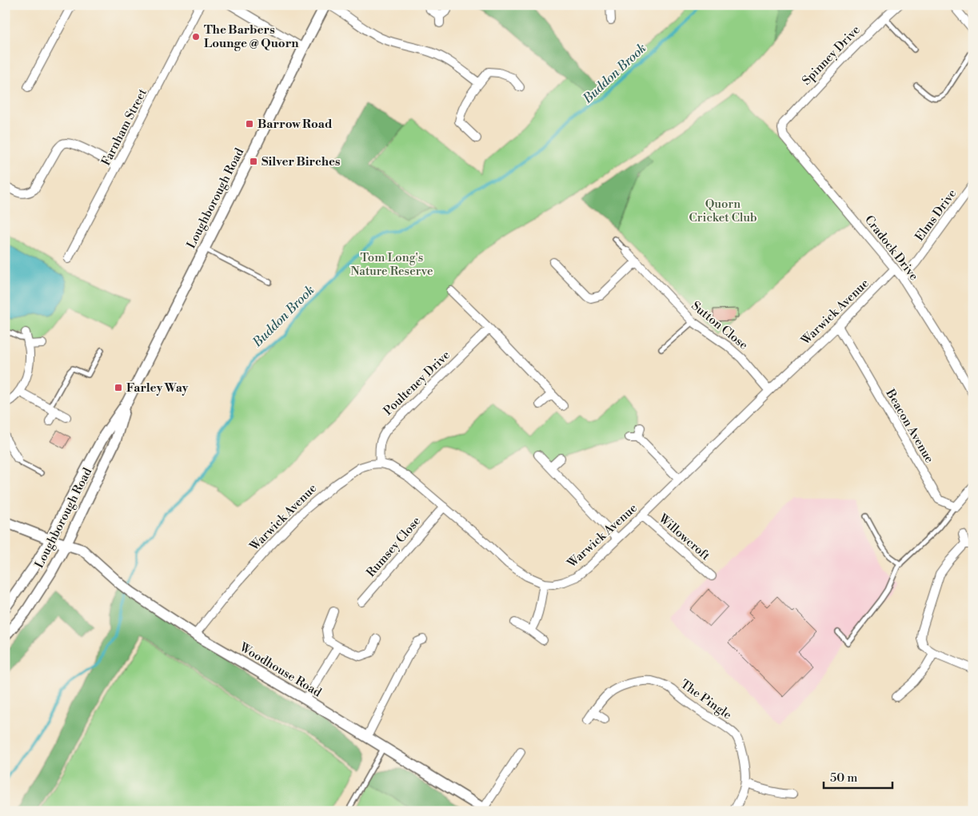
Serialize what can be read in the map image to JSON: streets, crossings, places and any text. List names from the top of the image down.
{
  "streets": {
    "street": [
      "Spinney Drive",
      "Farnham Street",
      "Loughborough Road",
      "Elms Drive",
      "Cradock Drive",
      "Warwick Avenue",
      "Sutton Close",
      "Poulteney Drive",
      "Beacon Avenue",
      "Willowcroft",
      "Rumsey Close",
      "Woodhouse Road",
      "The Pingle"
    ]
  },
  "crossings": [
    ["Spinney Drive", "Cradock Drive"],
    ["Loughborough Road", "Woodhouse Road"],
    ["Elms Drive", "Cradock Drive"],
    ["Cradock Drive", "Warwick Avenue"],
    ["Warwick Avenue", "Sutton Close"],
    ["Warwick Avenue", "Poulteney Drive"],
    ["Warwick Avenue", "Beacon Avenue"],
    ["Warwick Avenue", "Willowcroft"],
    ["Warwick Avenue", "Rumsey Close"],
    ["Warwick Avenue", "Woodhouse Road"]
  ],
  "water": ["Buddon Brook"],
  "parks": ["Quorn Cricket Club", "Tom Long's Nature Reserve"],
  "places": {
    "other": ["The Barbers Lounge @ Quorn"],
    "transit": ["Barrow Road", "Silver Birches", "Farley Way"]
  },
  "scale_bar": "50 m"
}
